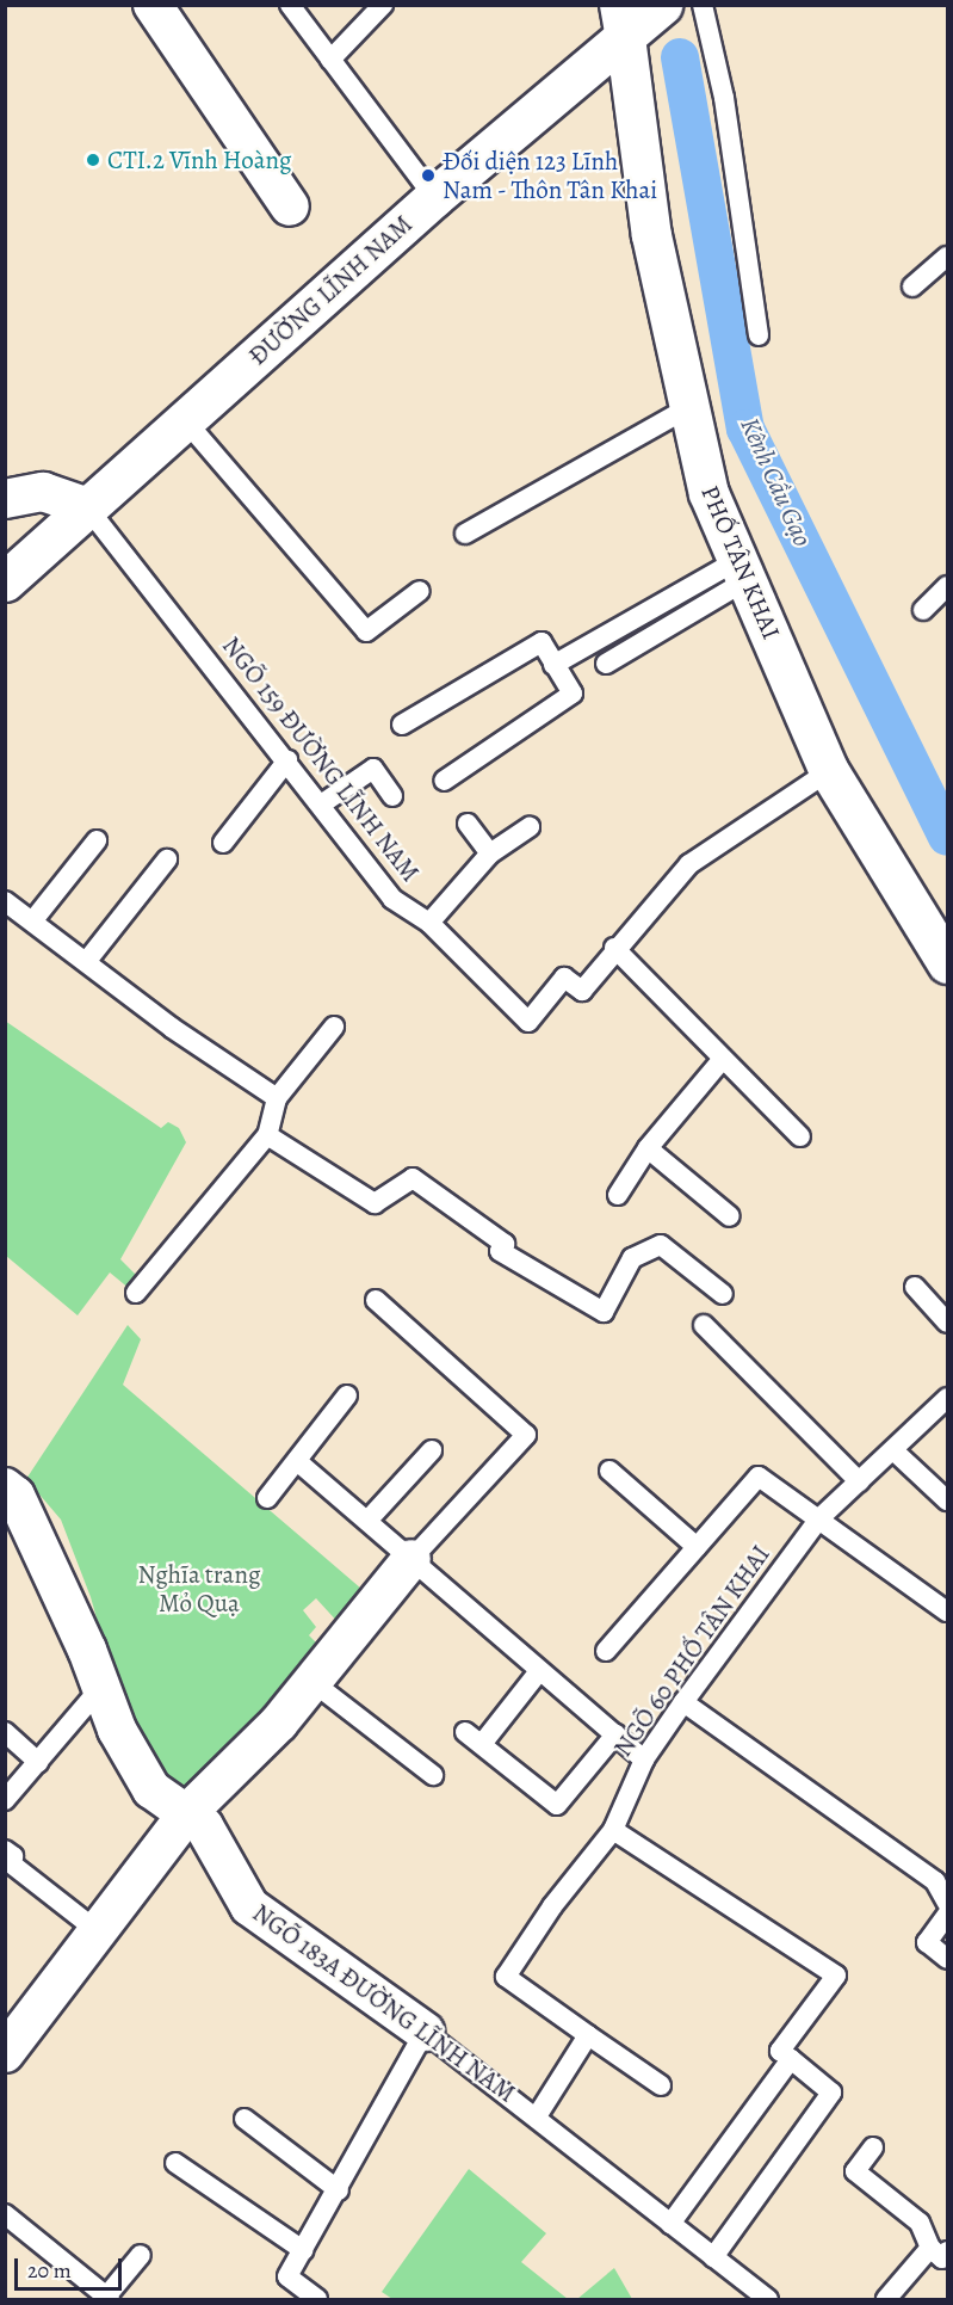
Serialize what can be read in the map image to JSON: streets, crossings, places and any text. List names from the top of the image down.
{
  "streets": {
    "street": ["ĐƯỜNG LĨNH NAM", "PHỐ TÂN KHAI", "NGÕ 183A ĐƯỜNG LĨNH NAM"],
    "lane": ["NGÕ 159 ĐƯỜNG LĨNH NAM", "NGÕ 60 PHỐ TÂN KHAI"]
  },
  "crossings": [
    ["ĐƯỜNG LĨNH NAM", "PHỐ TÂN KHAI"],
    ["ĐƯỜNG LĨNH NAM", "NGÕ 159 ĐƯỜNG LĨNH NAM"]
  ],
  "water": ["Kênh Cầu Gạo"],
  "parks": ["Nghĩa trang Mỏ Quạ"],
  "places": ["CTI.2 Vĩnh Hoàng", "Đối diện 123 Lĩnh Nam - Thôn Tân Khai"],
  "scale_bar": "20 m"
}
